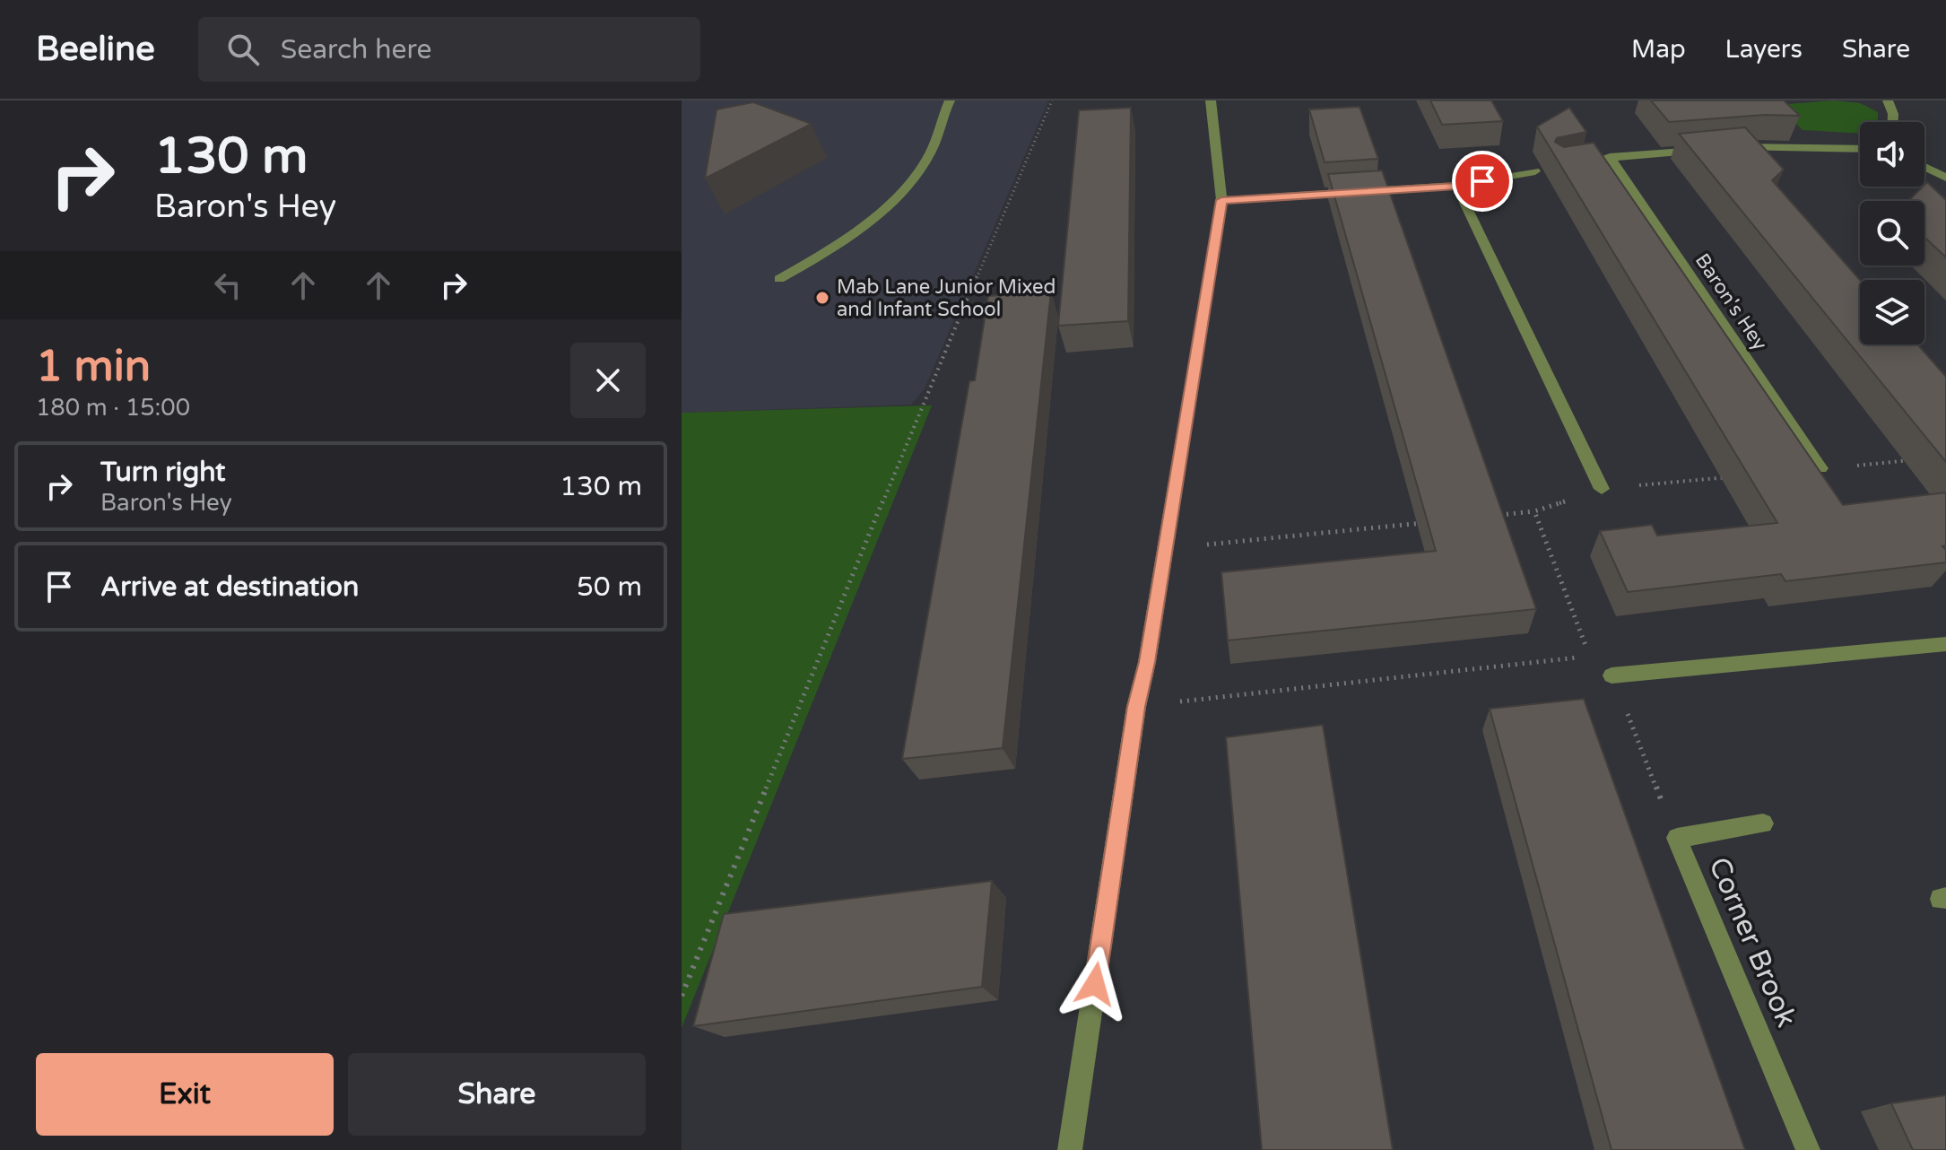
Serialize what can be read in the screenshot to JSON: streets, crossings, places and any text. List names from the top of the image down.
{
  "streets": {
    "street": ["Baron's Hey", "Corner Brook"]
  },
  "places": ["Mab Lane Junior Mixed and Infant School"],
  "page": {
    "header": "Beeline",
    "search": "Search here",
    "nav": ["Map", "Layers", "Share"],
    "turn": ["130 m", "Baron's Hey"],
    "heading": ["1 min", "180 m · 15:00"],
    "list": [
      {
        "name": "Turn right",
        "note": "Baron's Hey",
        "value": "130 m"
      },
      {
        "name": "Arrive at destination",
        "value": "50 m"
      }
    ],
    "buttons": ["Exit", "Share"]
  }
}
